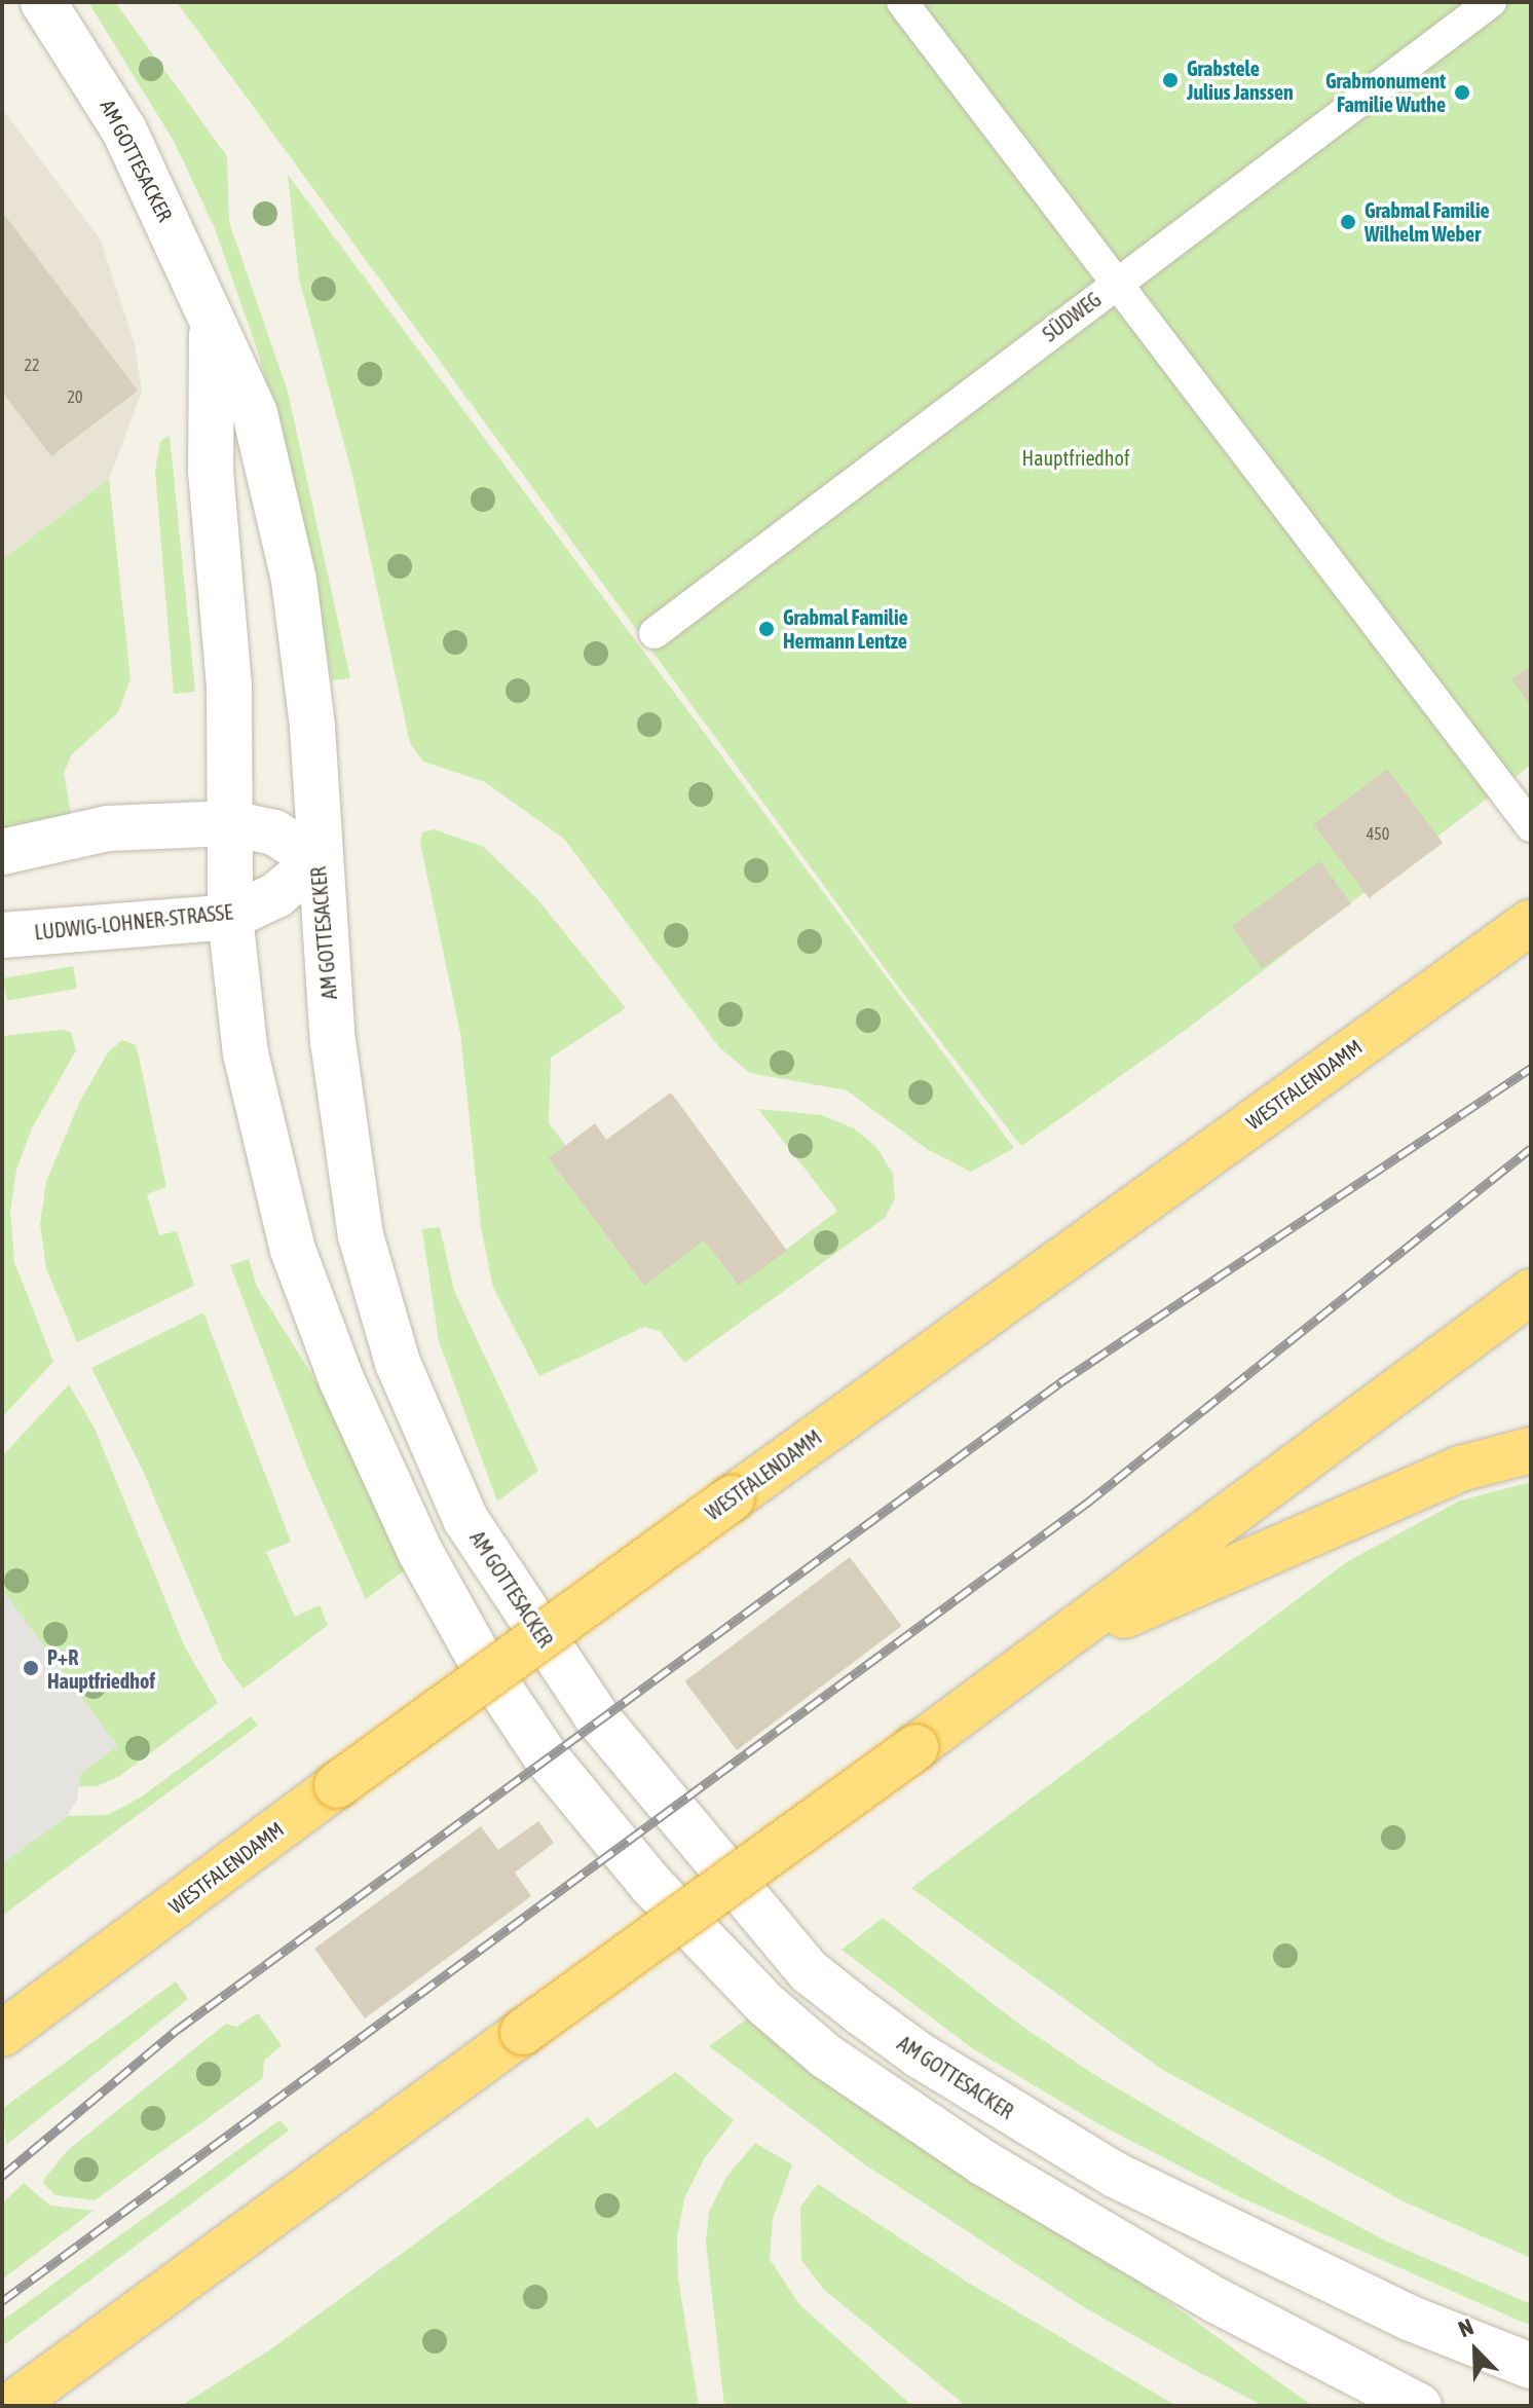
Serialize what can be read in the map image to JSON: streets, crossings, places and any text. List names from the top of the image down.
{
  "streets": {
    "highway": ["WESTFALENDAMM"],
    "street": ["AM GOTTESACKER", "LUDWIG-LOHNER-STRASSE"],
    "lane": ["SÜDWEG"]
  },
  "crossings": [
    ["AM GOTTESACKER", "LUDWIG-LOHNER-STRASSE"]
  ],
  "parks": ["Hauptfriedhof"],
  "places": [
    "Grabstele Julius Janssen",
    "Grabmonument Familie Wuthe",
    "Grabmal Familie Wilhelm Weber",
    "Grabmal Familie Hermann Lentze",
    "P+R Hauptfriedhof"
  ],
  "house_numbers": ["22", "20", "450"],
  "north": "top left"
}
